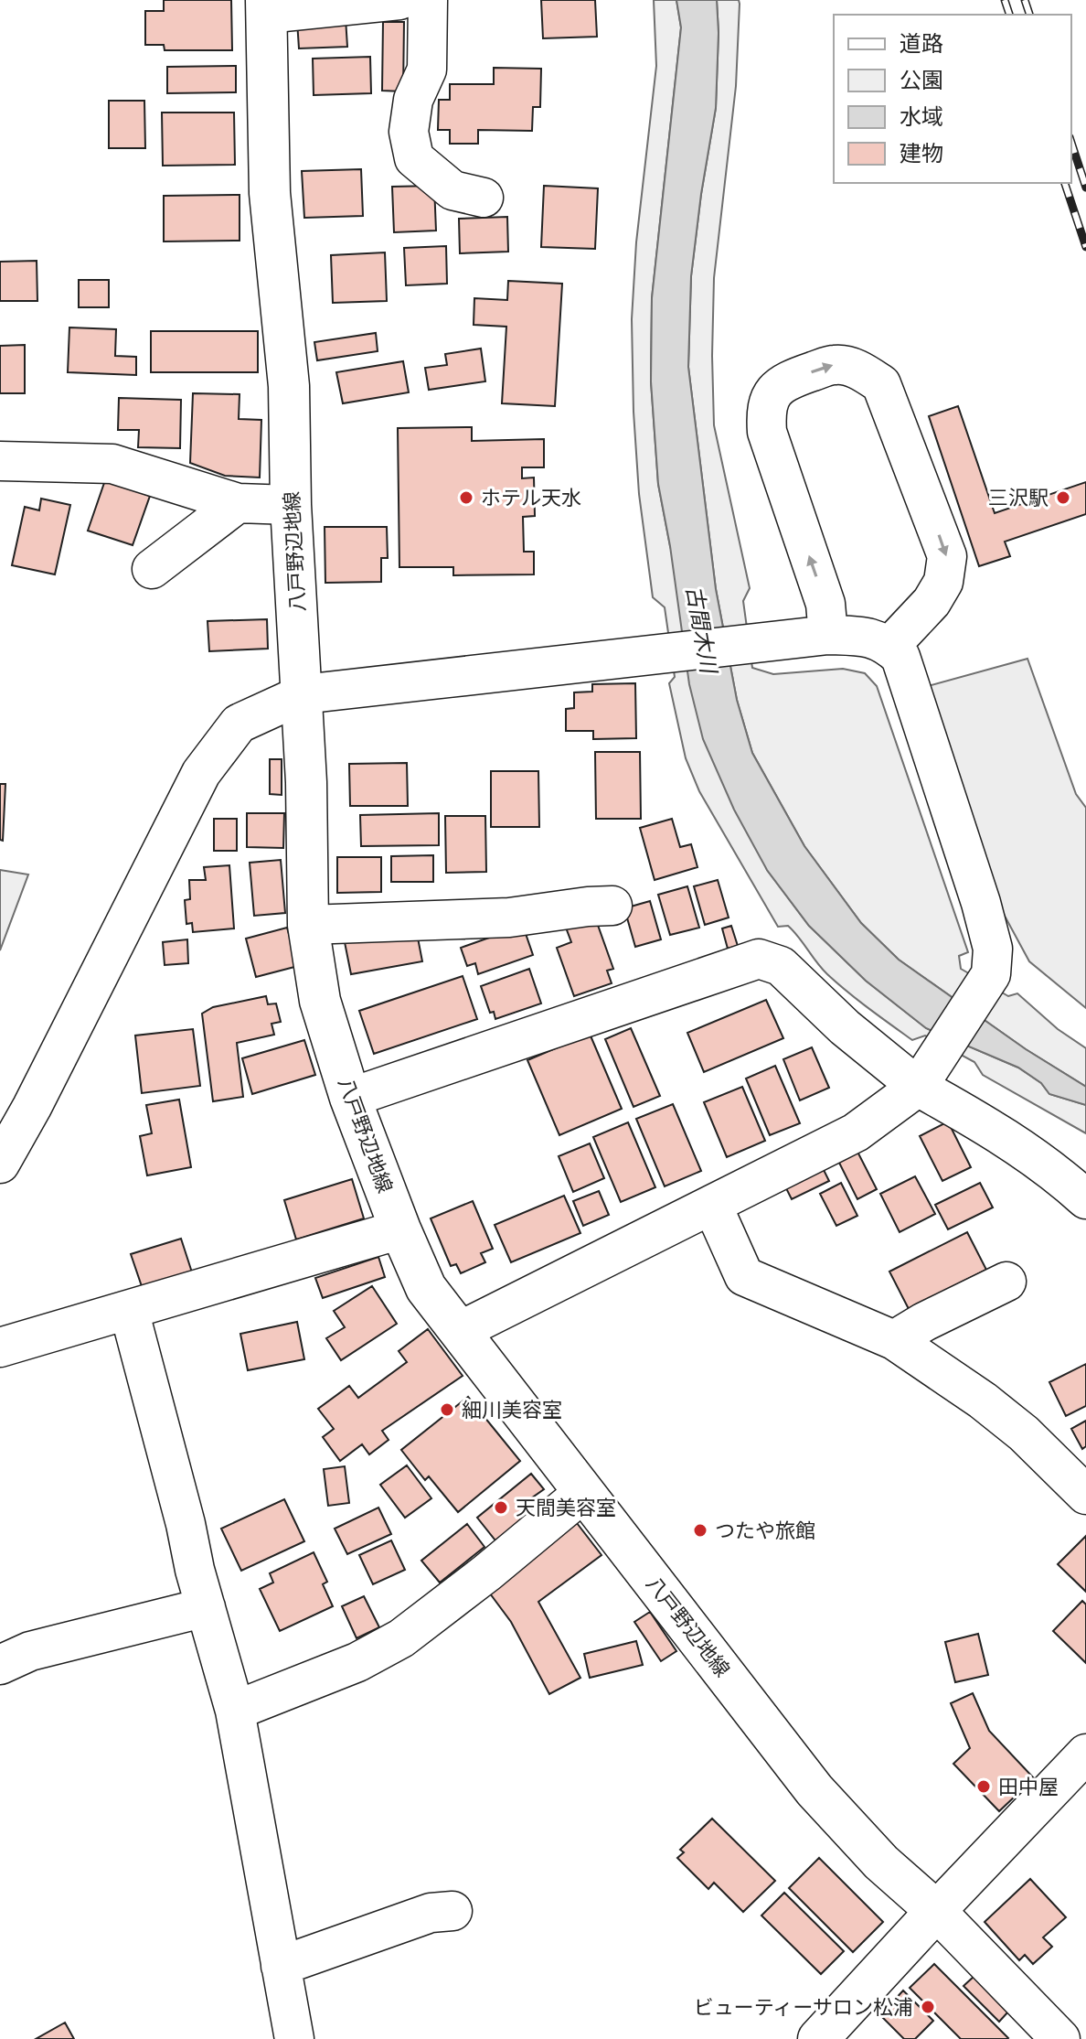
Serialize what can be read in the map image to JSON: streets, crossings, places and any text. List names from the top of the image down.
{
  "streets": {
    "main road": ["八戸野辺地線"]
  },
  "water": ["古間木川"],
  "places": [
    "ホテル天水",
    "三沢駅",
    "細川美容室",
    "天間美容室",
    "つたや旅館",
    "田中屋",
    "ビューティーサロン松浦"
  ],
  "legend": [
    "道路",
    "公園",
    "水域",
    "建物"
  ]
}
